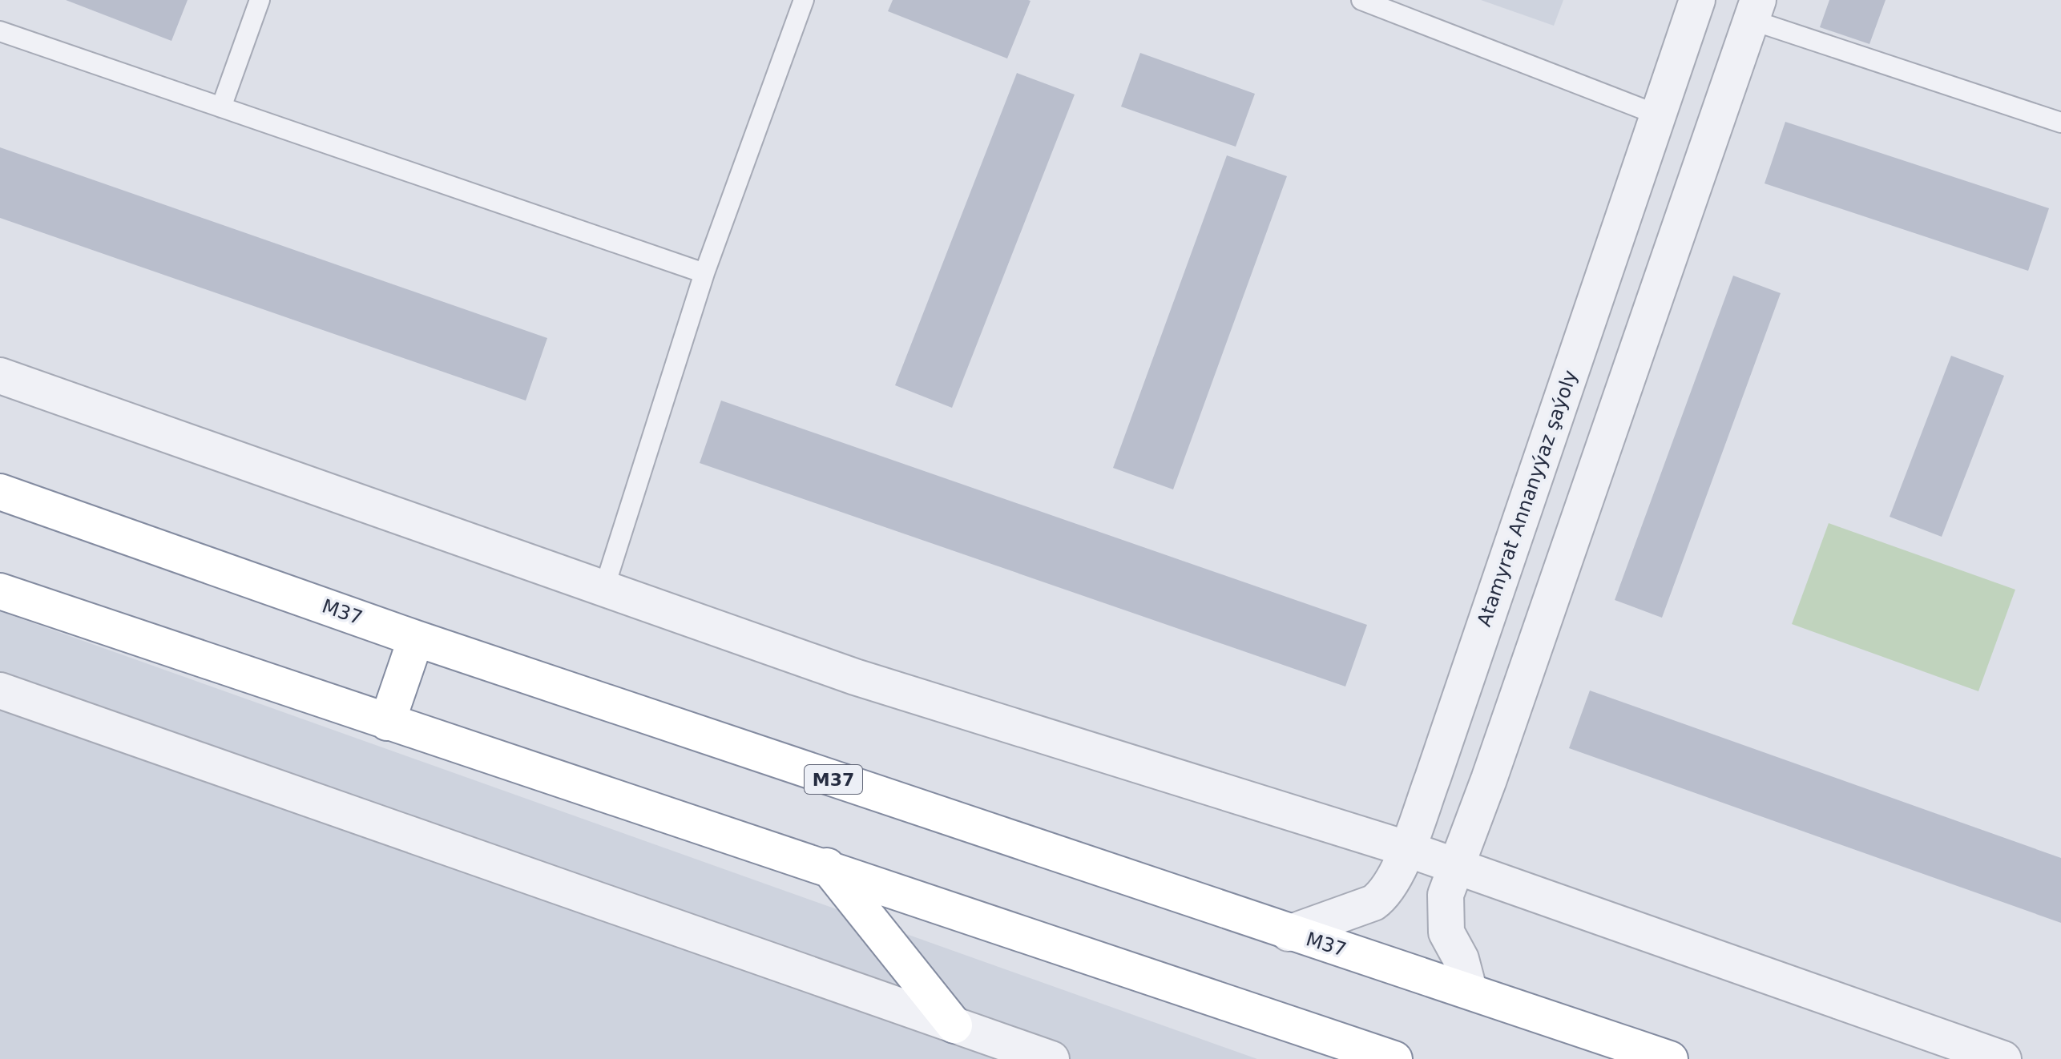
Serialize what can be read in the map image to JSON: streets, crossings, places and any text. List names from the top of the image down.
{
  "streets": {
    "highway": ["M37"],
    "street": ["Atamyrat Annanyýaz şaýoly"]
  },
  "crossings": [
    ["Atamyrat Annanyýaz şaýoly", "M37"]
  ]
}
